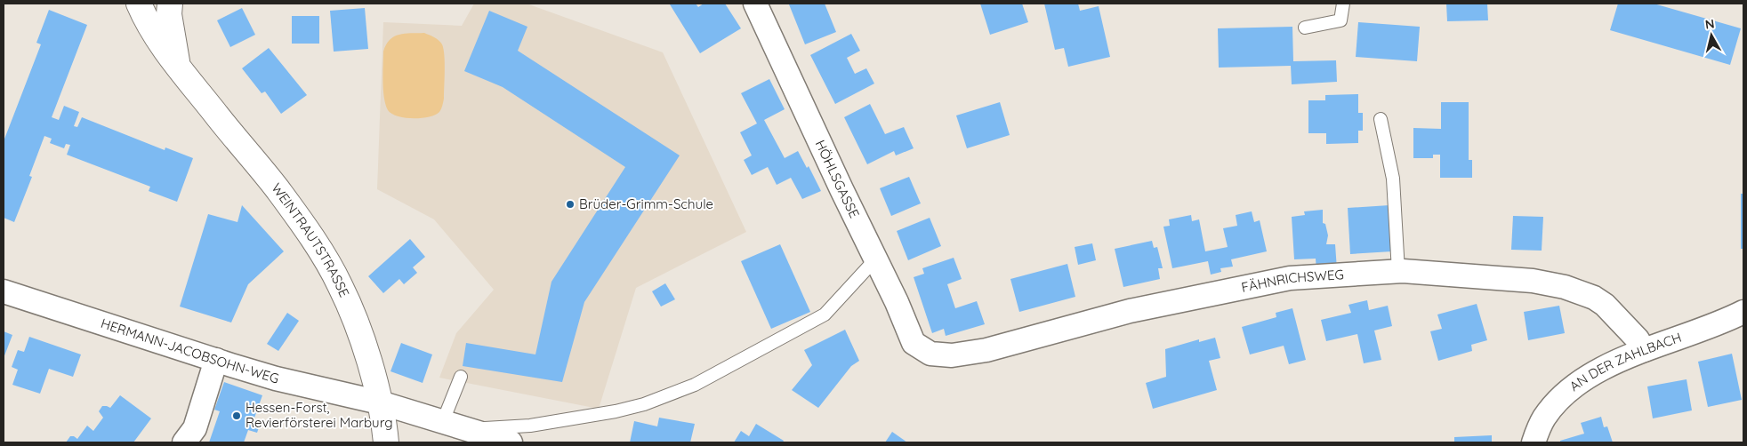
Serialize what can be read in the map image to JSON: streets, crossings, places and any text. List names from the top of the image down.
{
  "streets": {
    "main road": ["WEINTRAUTSTRASSE"],
    "street": [
      "HÖHLSGASSE",
      "FÄHNRICHSWEG",
      "HERMANN-JACOBSOHN-WEG",
      "AN DER ZAHLBACH"
    ]
  },
  "crossings": [
    ["HÖHLSGASSE", "FÄHNRICHSWEG"],
    ["WEINTRAUTSTRASSE", "HERMANN-JACOBSOHN-WEG"],
    ["FÄHNRICHSWEG", "AN DER ZAHLBACH"]
  ],
  "places": ["Brüder-Grimm-Schule", "Hessen-Forst, Revierförsterei Marburg"],
  "north": "top"
}
